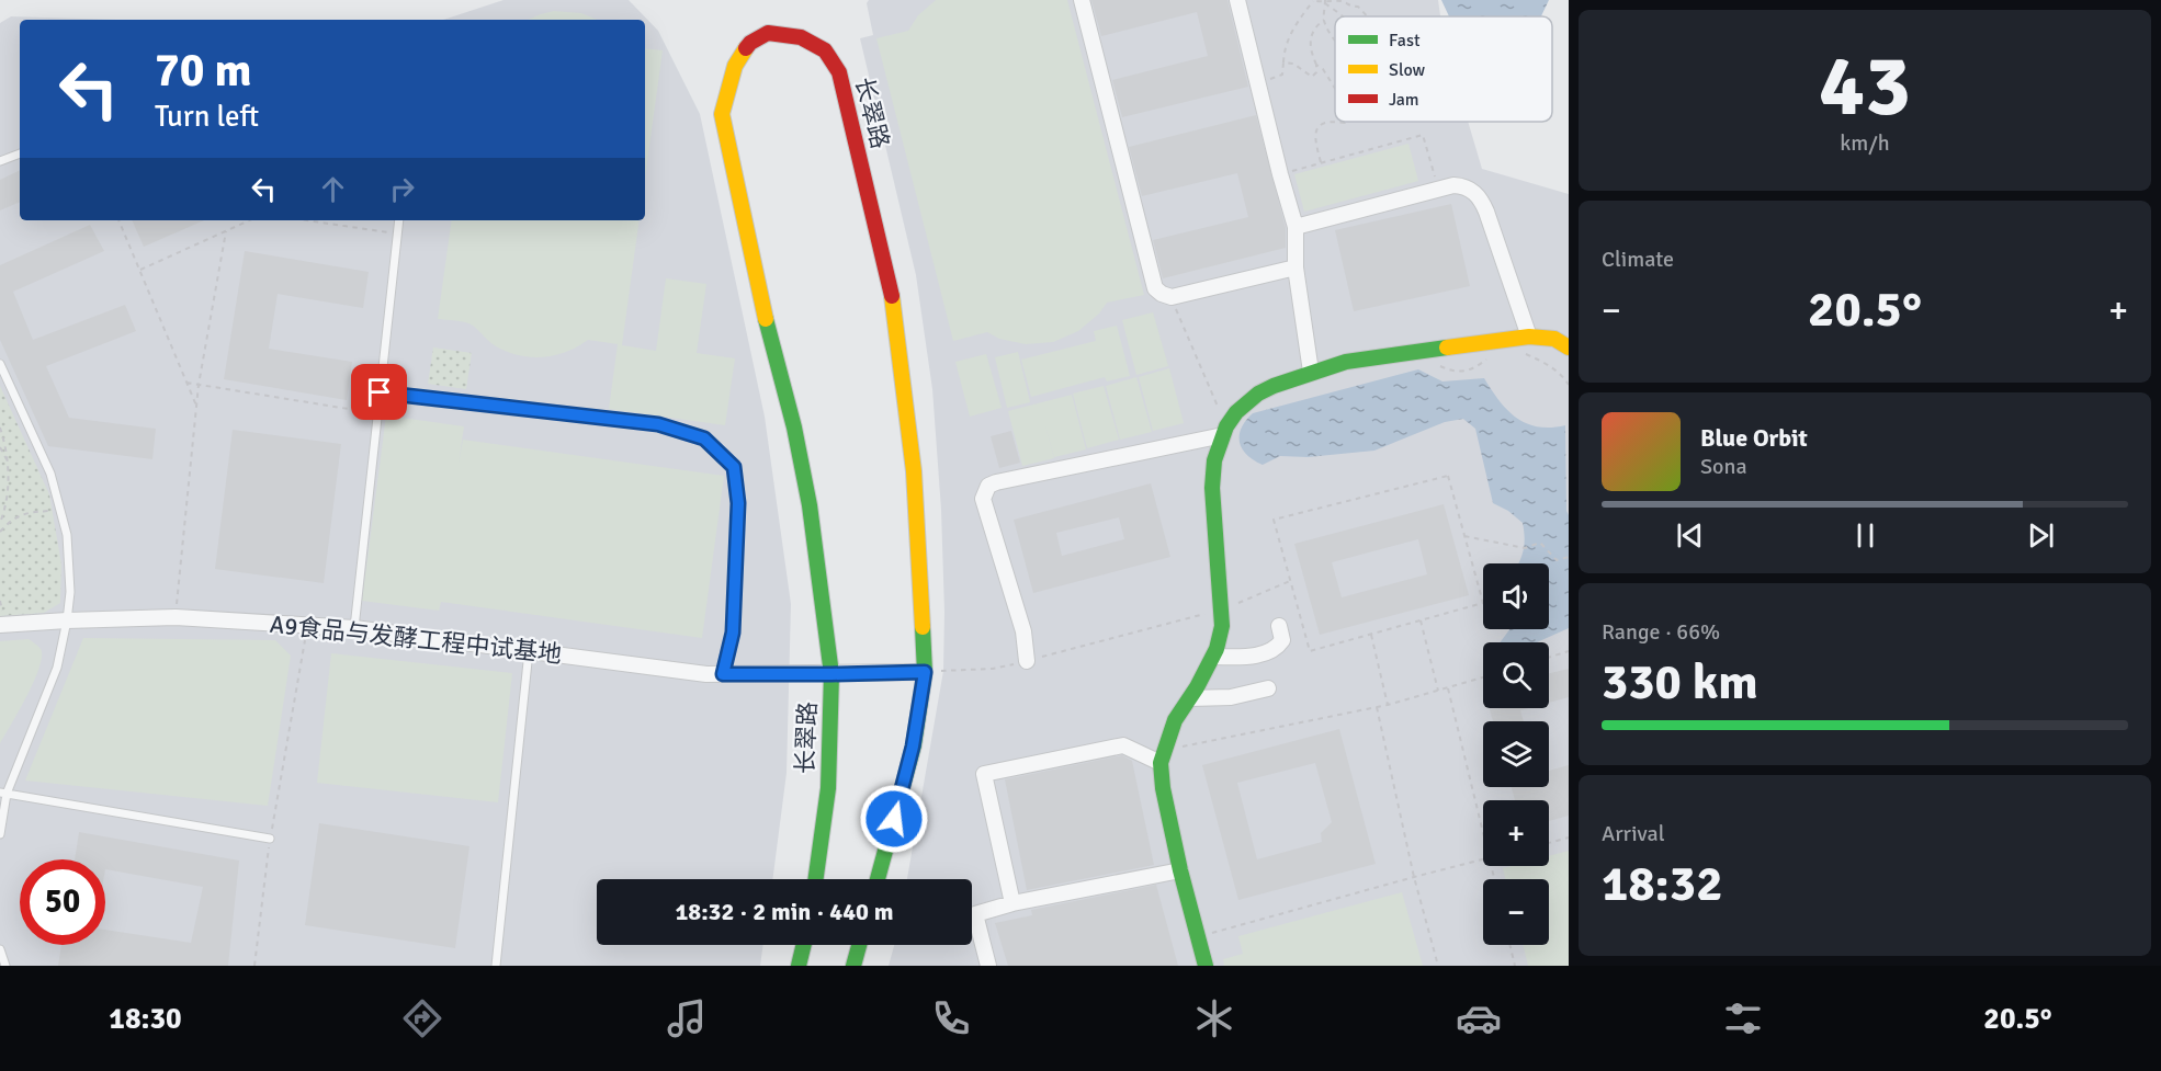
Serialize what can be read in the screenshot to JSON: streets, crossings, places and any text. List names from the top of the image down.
{
  "streets": {
    "main road": ["长翠路"],
    "street": ["A9食品与发酵工程中试基地"]
  },
  "crossings": [
    ["长翠路", "A9食品与发酵工程中试基地"]
  ],
  "legend": ["Fast", "Slow", "Jam"],
  "page": {
    "tile": [
      ["43", "km/h"],
      "Climate",
      ["Range · 66%", "330 km"],
      ["Arrival", "18:32"]
    ],
    "turn": ["70 m", "Turn left"],
    "heat": ["−", "20.5°", "+"],
    "song": ["Blue Orbit", "Sona"],
    "map_buttons": ["+", "−"],
    "limit": "50",
    "trip": "18:32 · 2 min · 440 m",
    "tabs": ["18:30", "20.5°"]
  }
}
